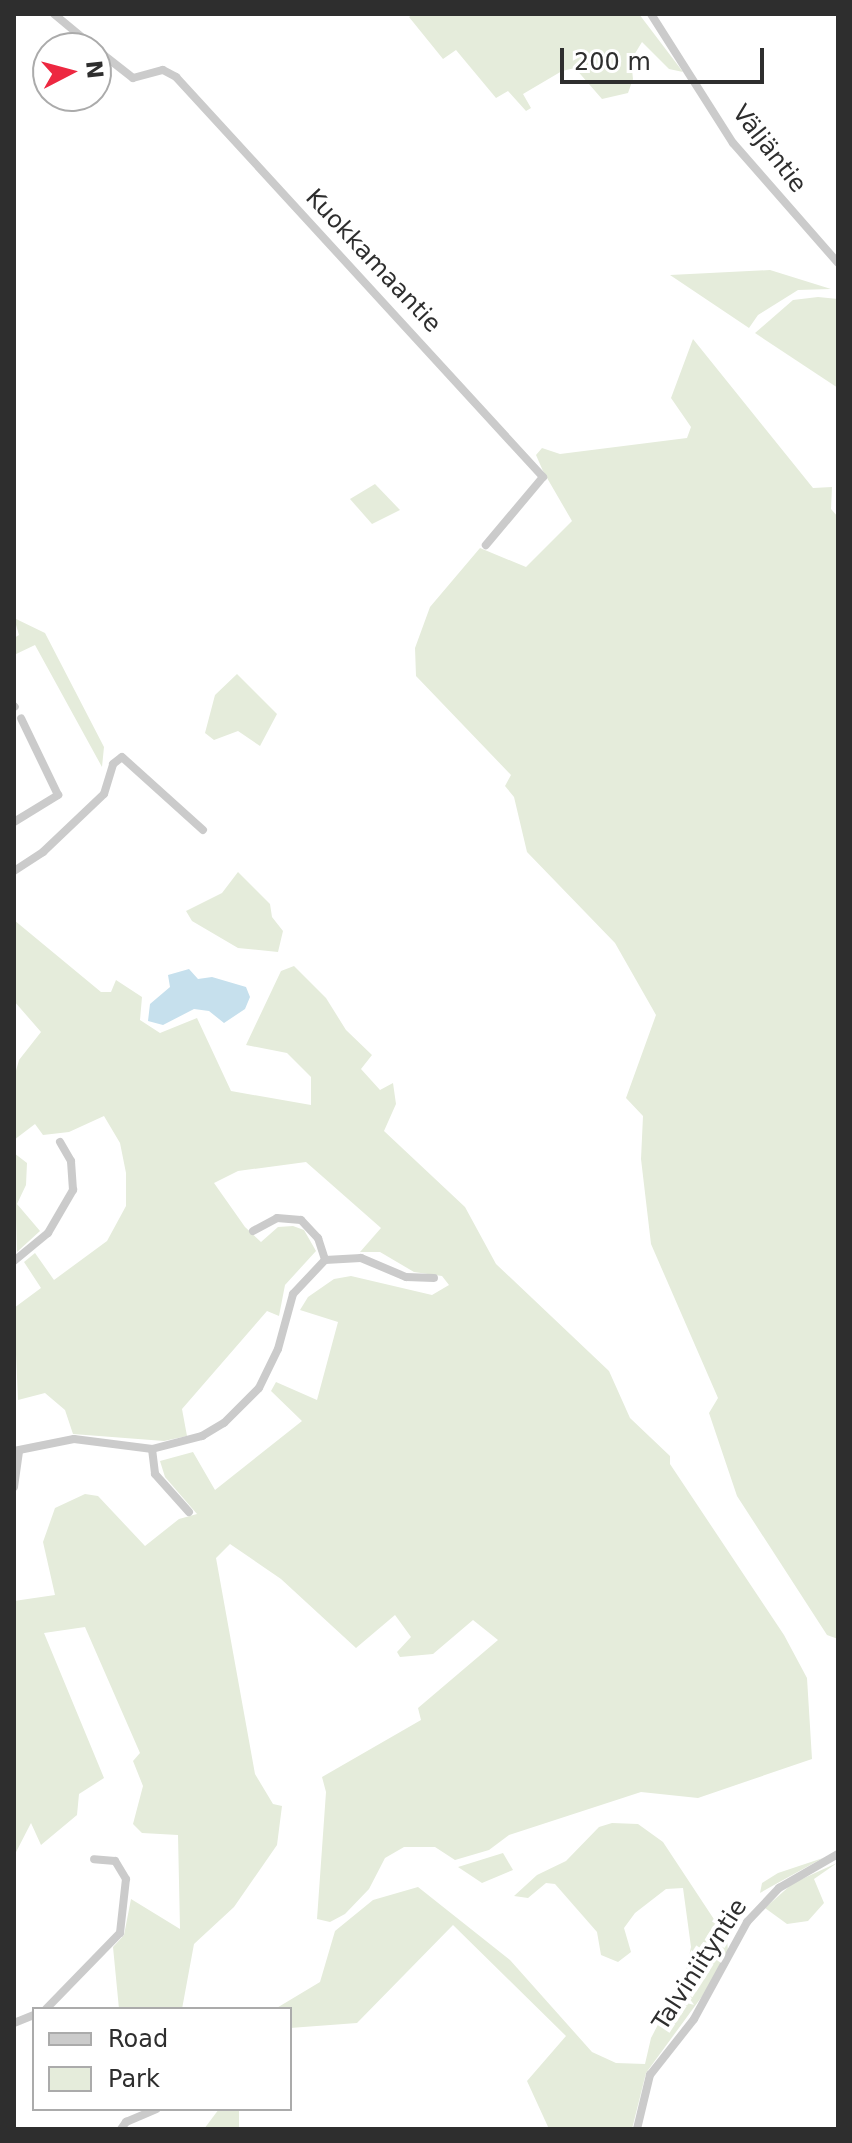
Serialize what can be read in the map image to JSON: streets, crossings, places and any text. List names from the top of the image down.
{
  "streets": {
    "street": ["Väljäntie", "Kuokkamaantie", "Talviniityntie"]
  },
  "legend": ["Road", "Park"],
  "scale_bar": "200 m",
  "north": "right"
}
